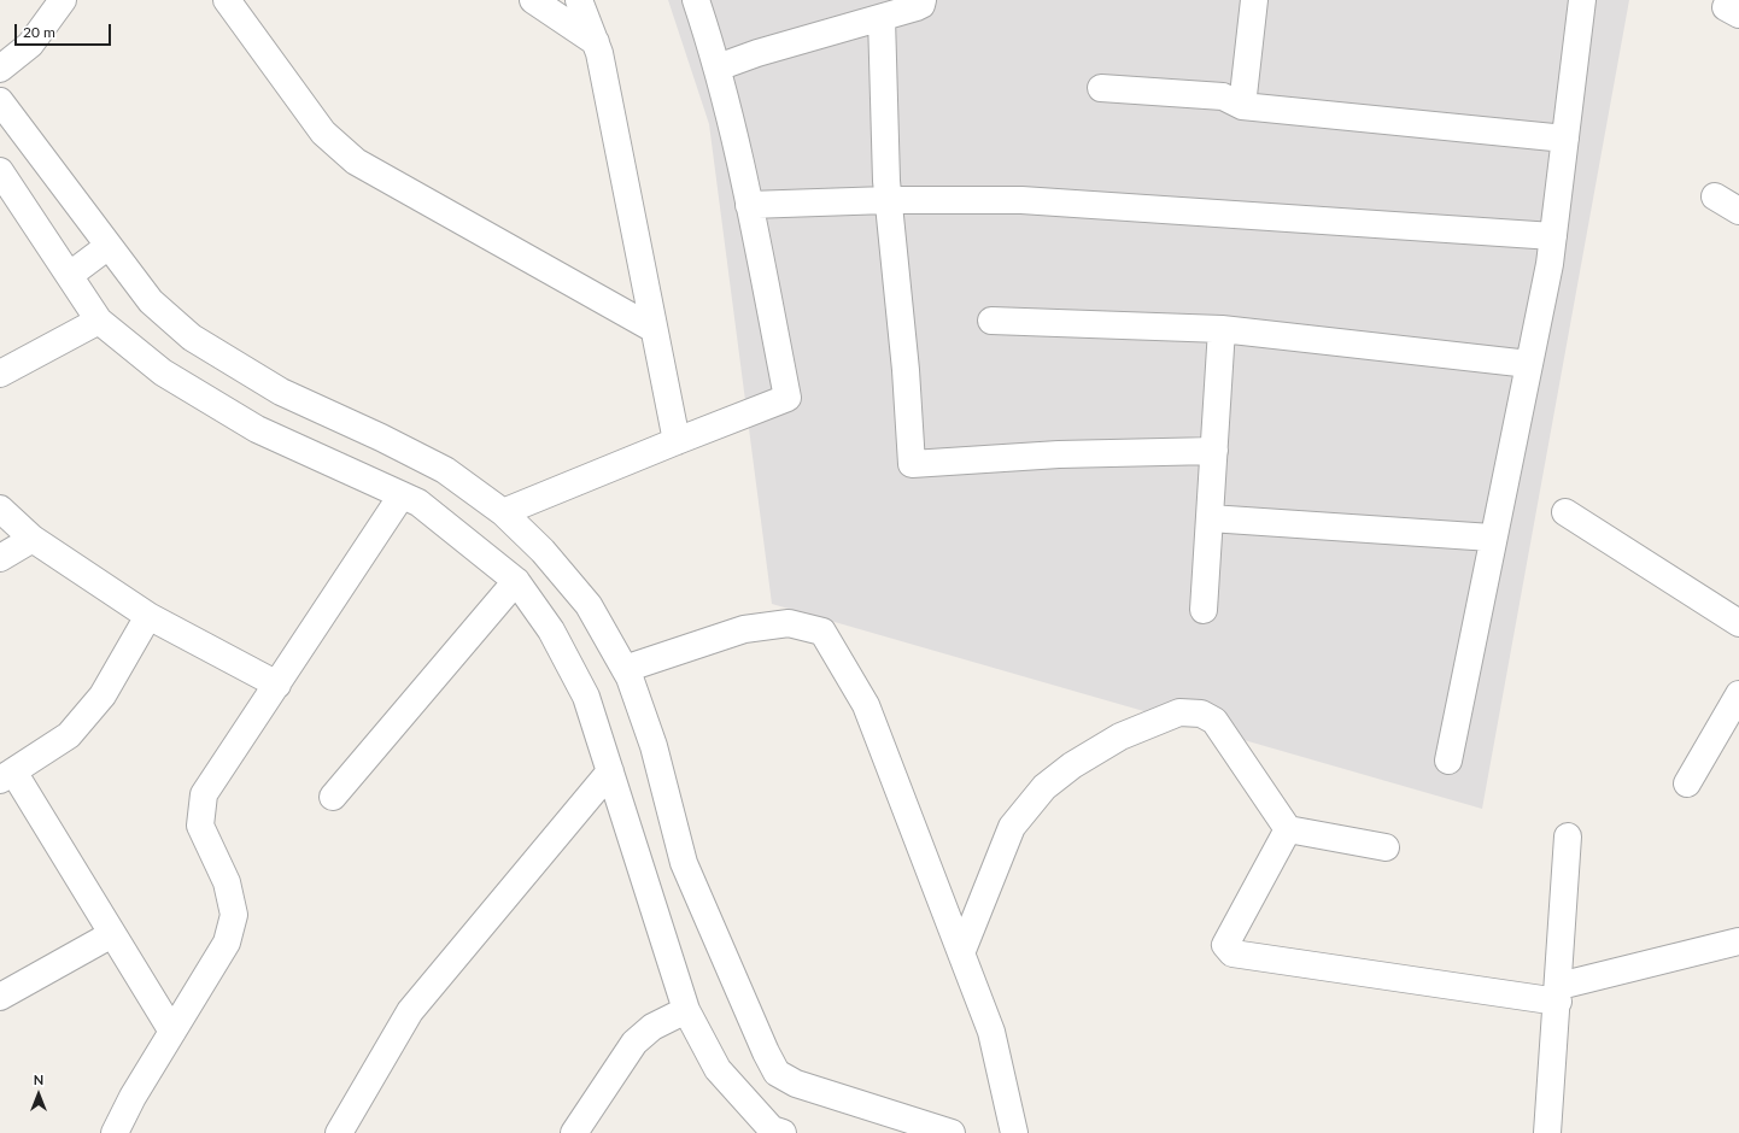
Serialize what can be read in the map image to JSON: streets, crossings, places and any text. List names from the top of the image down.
{
  "scale_bar": "20 m",
  "north": "top"
}
